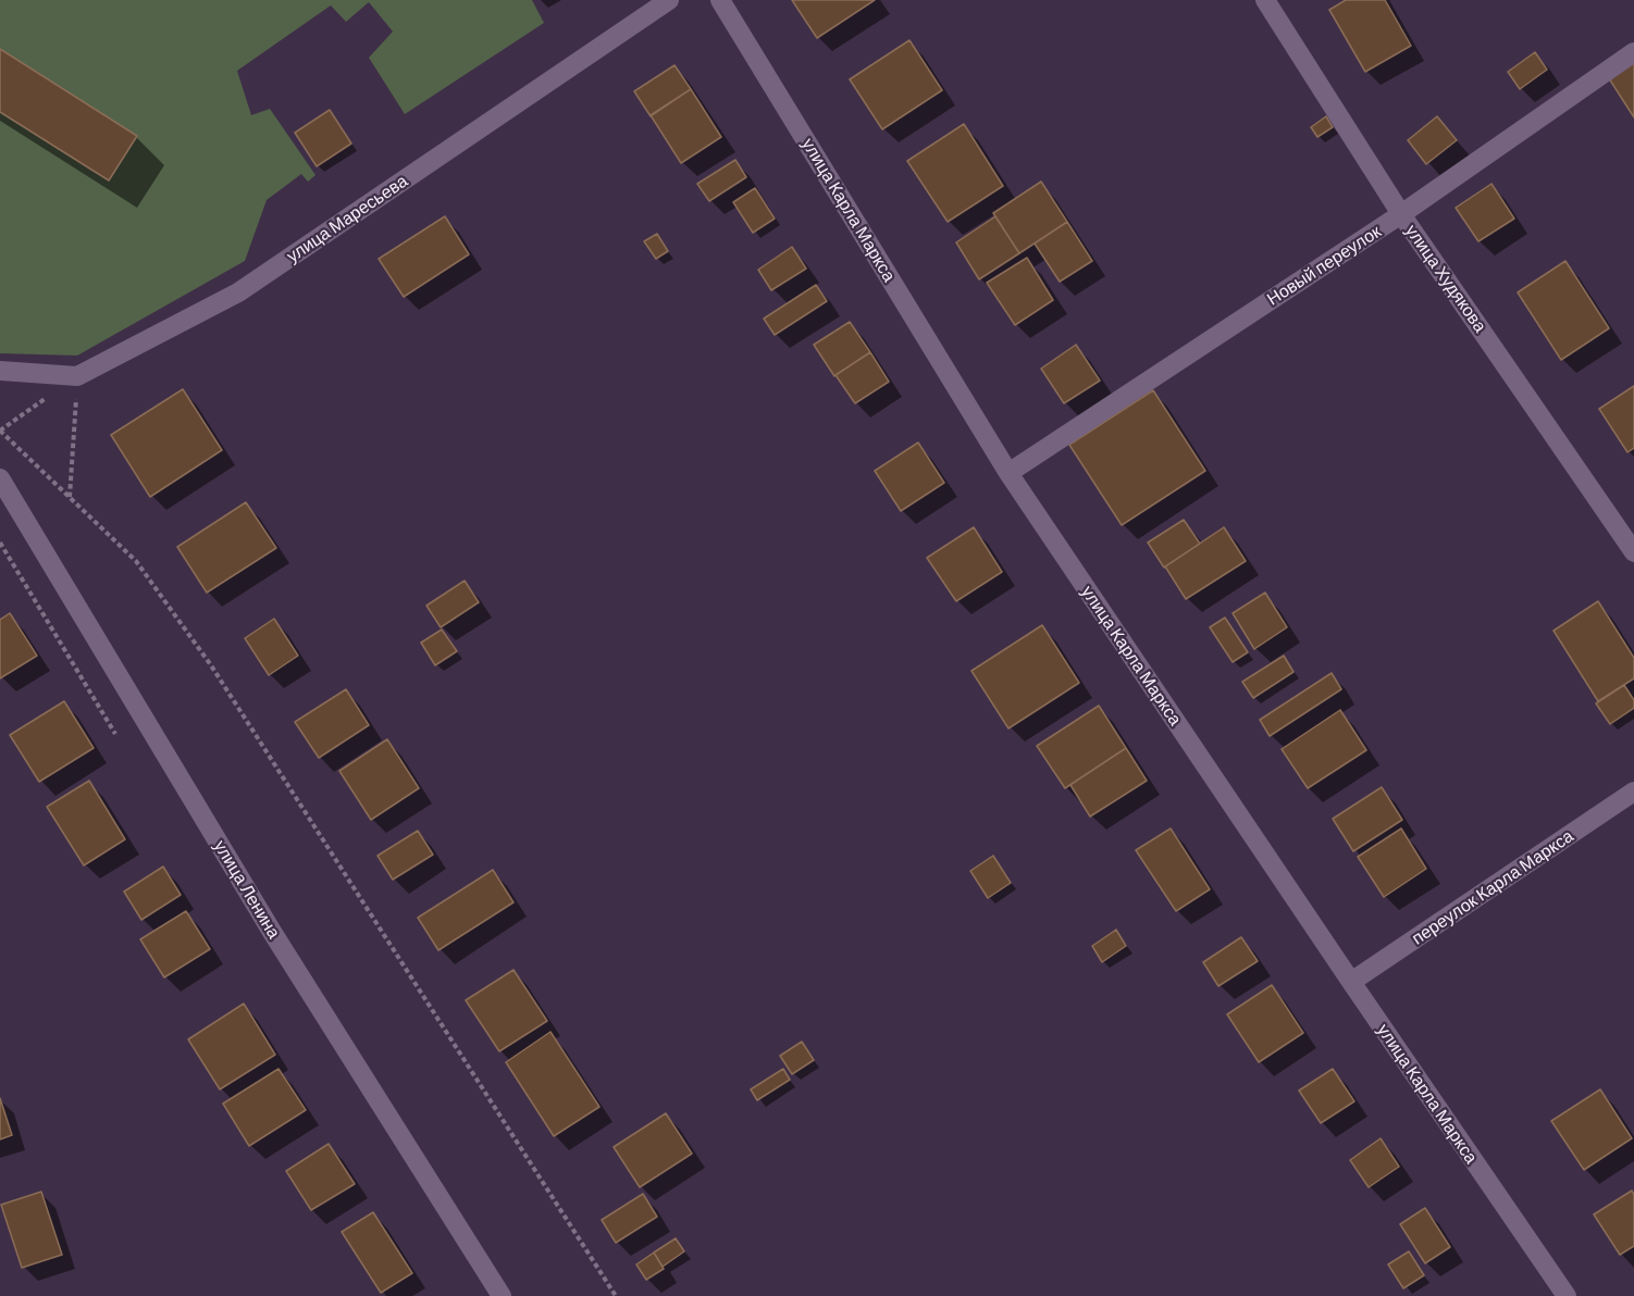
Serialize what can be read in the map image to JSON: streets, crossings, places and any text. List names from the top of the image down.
{
  "streets": {
    "street": [
      "улица Карла Маркса",
      "улица Маресьева",
      "Новый переулок",
      "улица Худякова",
      "переулок Карла Маркса",
      "улица Ленина"
    ]
  },
  "crossings": [
    ["улица Карла Маркса", "Новый переулок"],
    ["улица Карла Маркса", "переулок Карла Маркса"],
    ["Новый переулок", "улица Худякова"]
  ]
}
